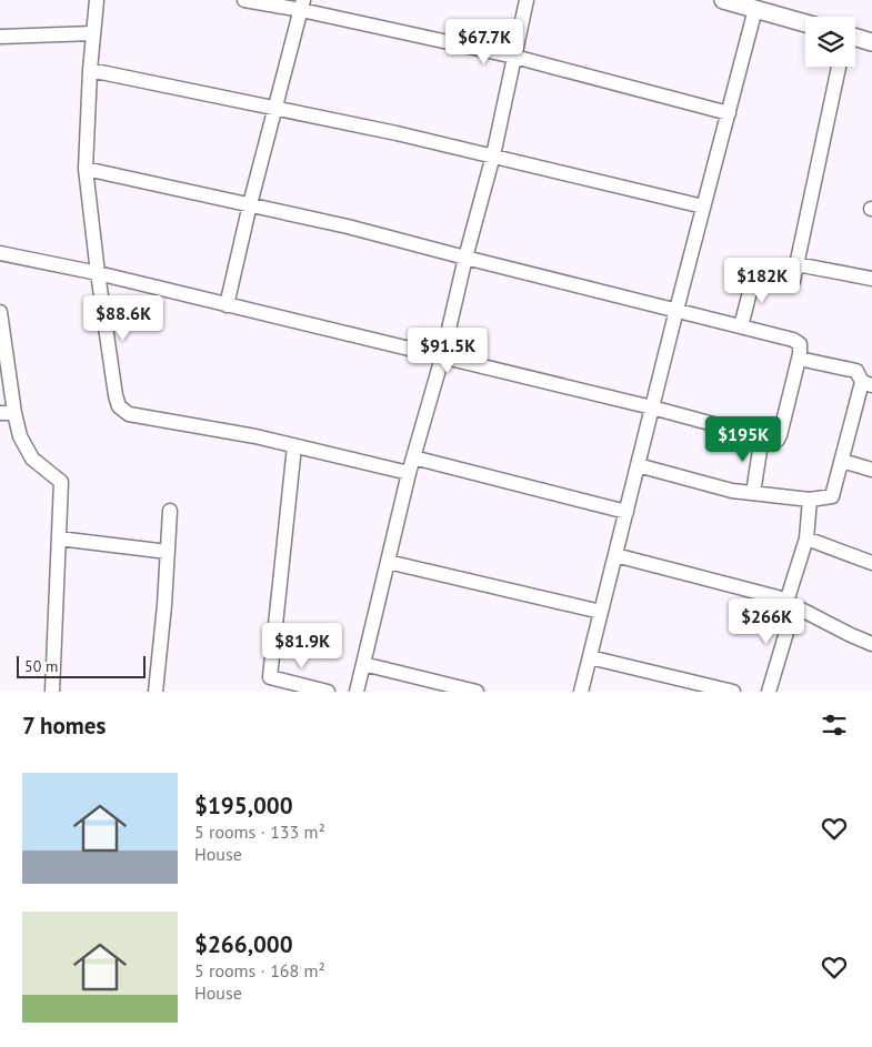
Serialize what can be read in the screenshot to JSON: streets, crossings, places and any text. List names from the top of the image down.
{
  "scale_bar": "50 m",
  "page": {
    "price": [
      "$67.7K",
      "$182K",
      "$88.6K",
      "$91.5K",
      "$195K",
      "$266K",
      "$81.9K"
    ],
    "scale": "50 m",
    "heading": "7 homes",
    "list": [
      {
        "name": "$195,000",
        "note": "5 rooms · 133 m² · House"
      },
      {
        "name": "$266,000",
        "note": "5 rooms · 168 m² · House"
      }
    ]
  }
}
